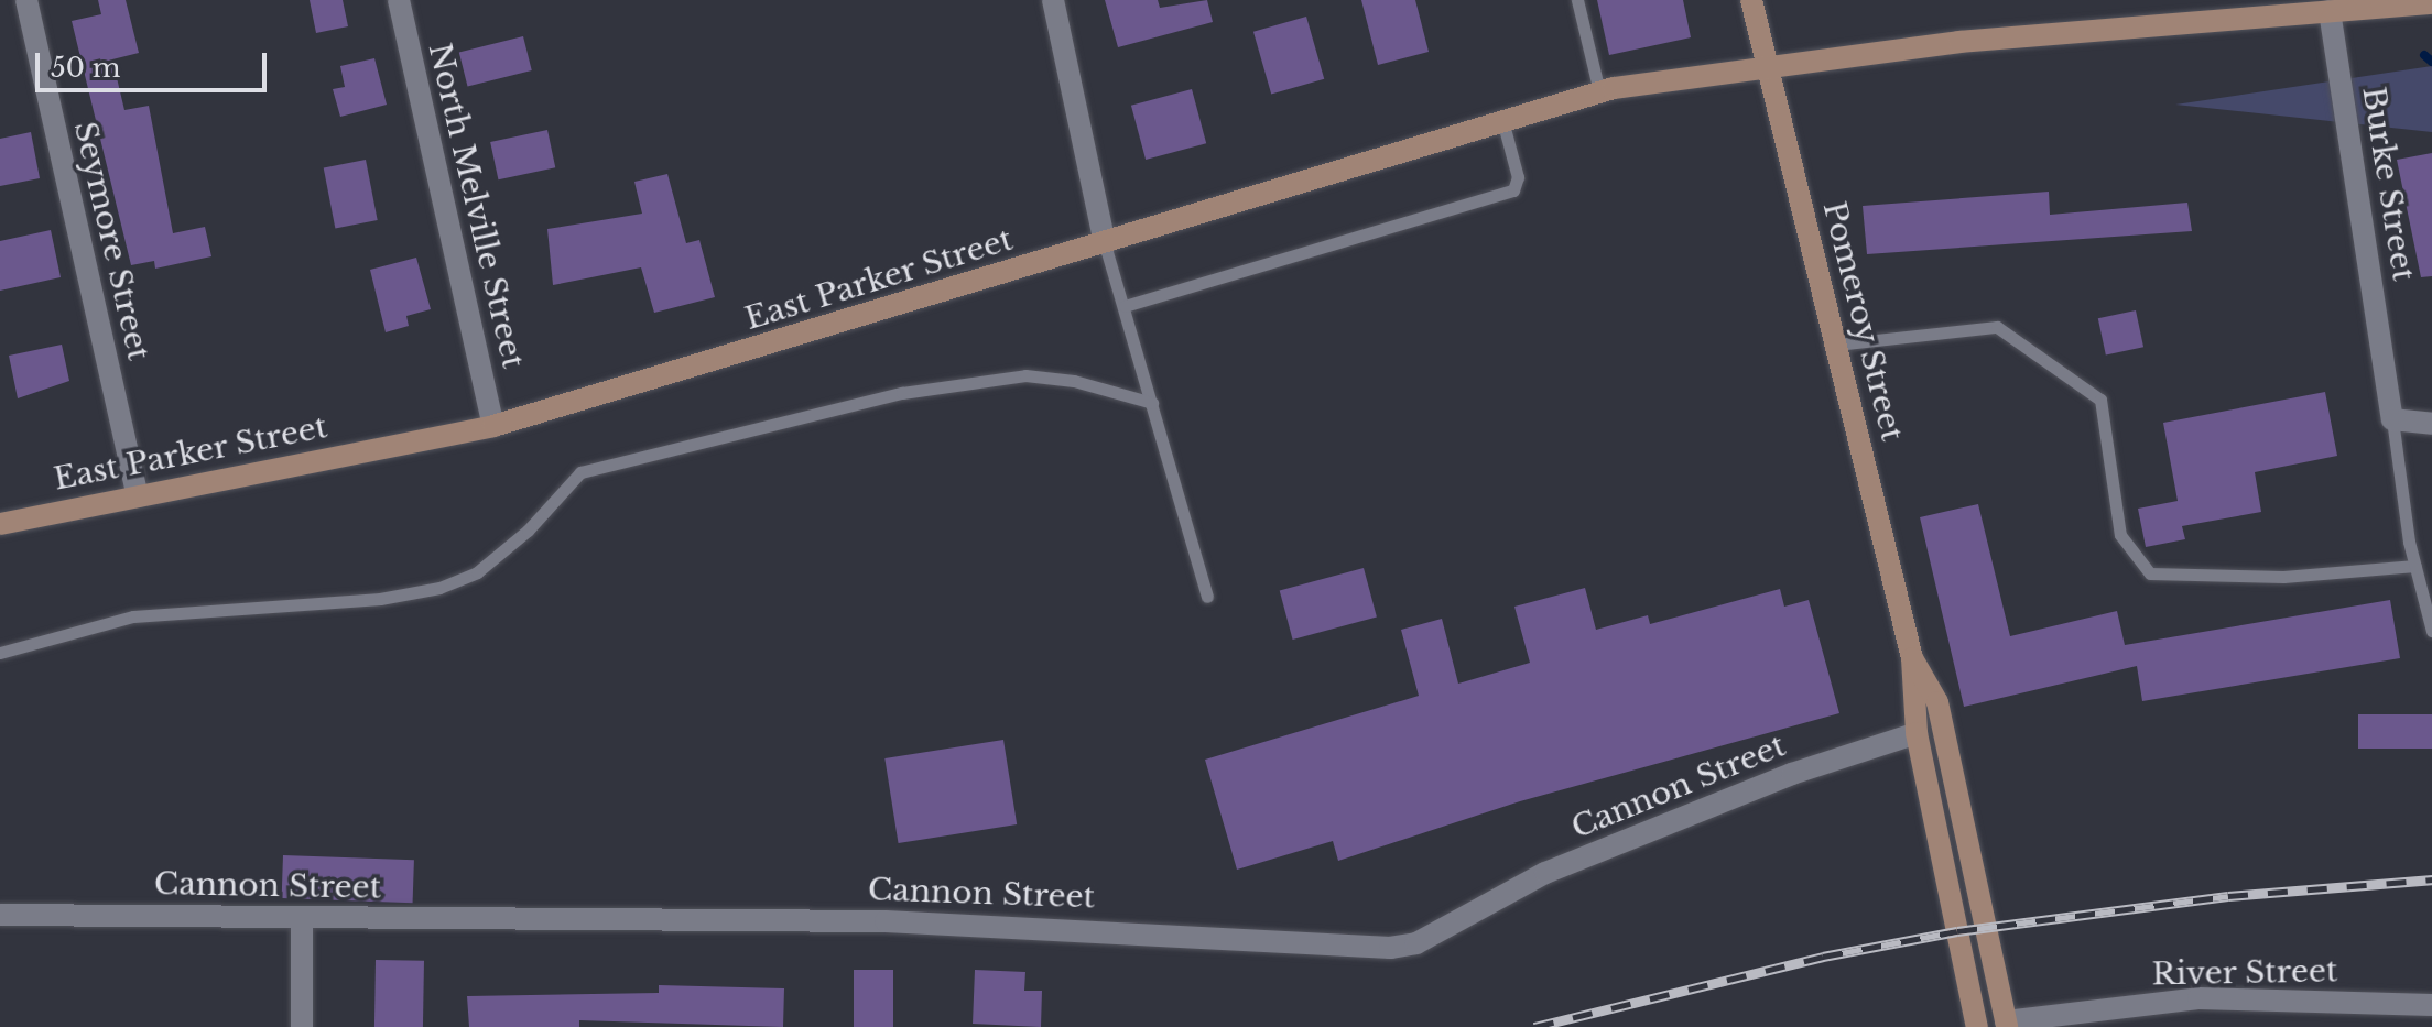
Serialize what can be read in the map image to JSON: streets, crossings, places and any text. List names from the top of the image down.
{
  "streets": {
    "street": [
      "Burke Street",
      "North Melville Street",
      "Seymore Street",
      "East Parker Street",
      "Pomeroy Street",
      "Cannon Street",
      "River Street"
    ]
  },
  "crossings": [
    ["Burke Street", "East Parker Street"],
    ["North Melville Street", "East Parker Street"],
    ["Seymore Street", "East Parker Street"],
    ["East Parker Street", "Pomeroy Street"],
    ["Pomeroy Street", "Cannon Street"],
    ["Pomeroy Street", "River Street"]
  ],
  "scale_bar": "50 m"
}
